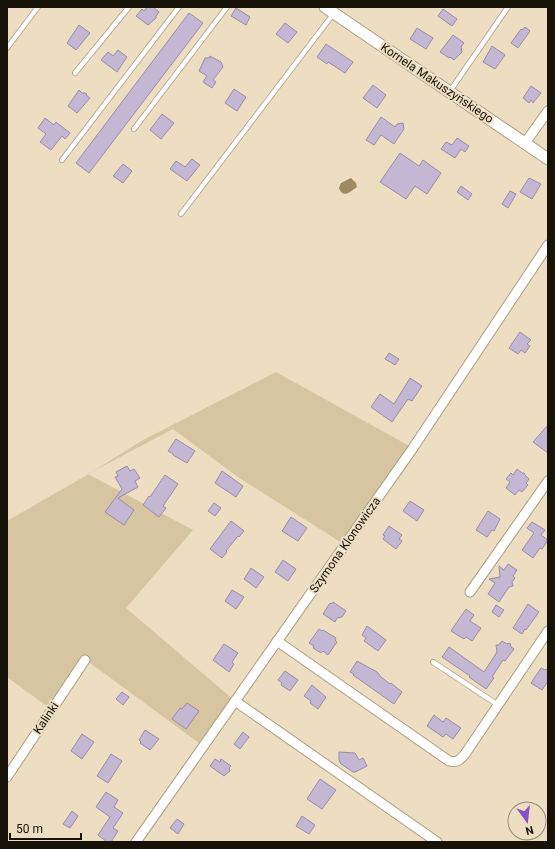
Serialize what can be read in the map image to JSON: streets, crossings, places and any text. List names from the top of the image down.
{
  "streets": {
    "street": ["Kornela Makuszyńskiego", "Szymona Klonowicza", "Kalinki"]
  },
  "scale_bar": "50 m",
  "north": "bottom"
}
